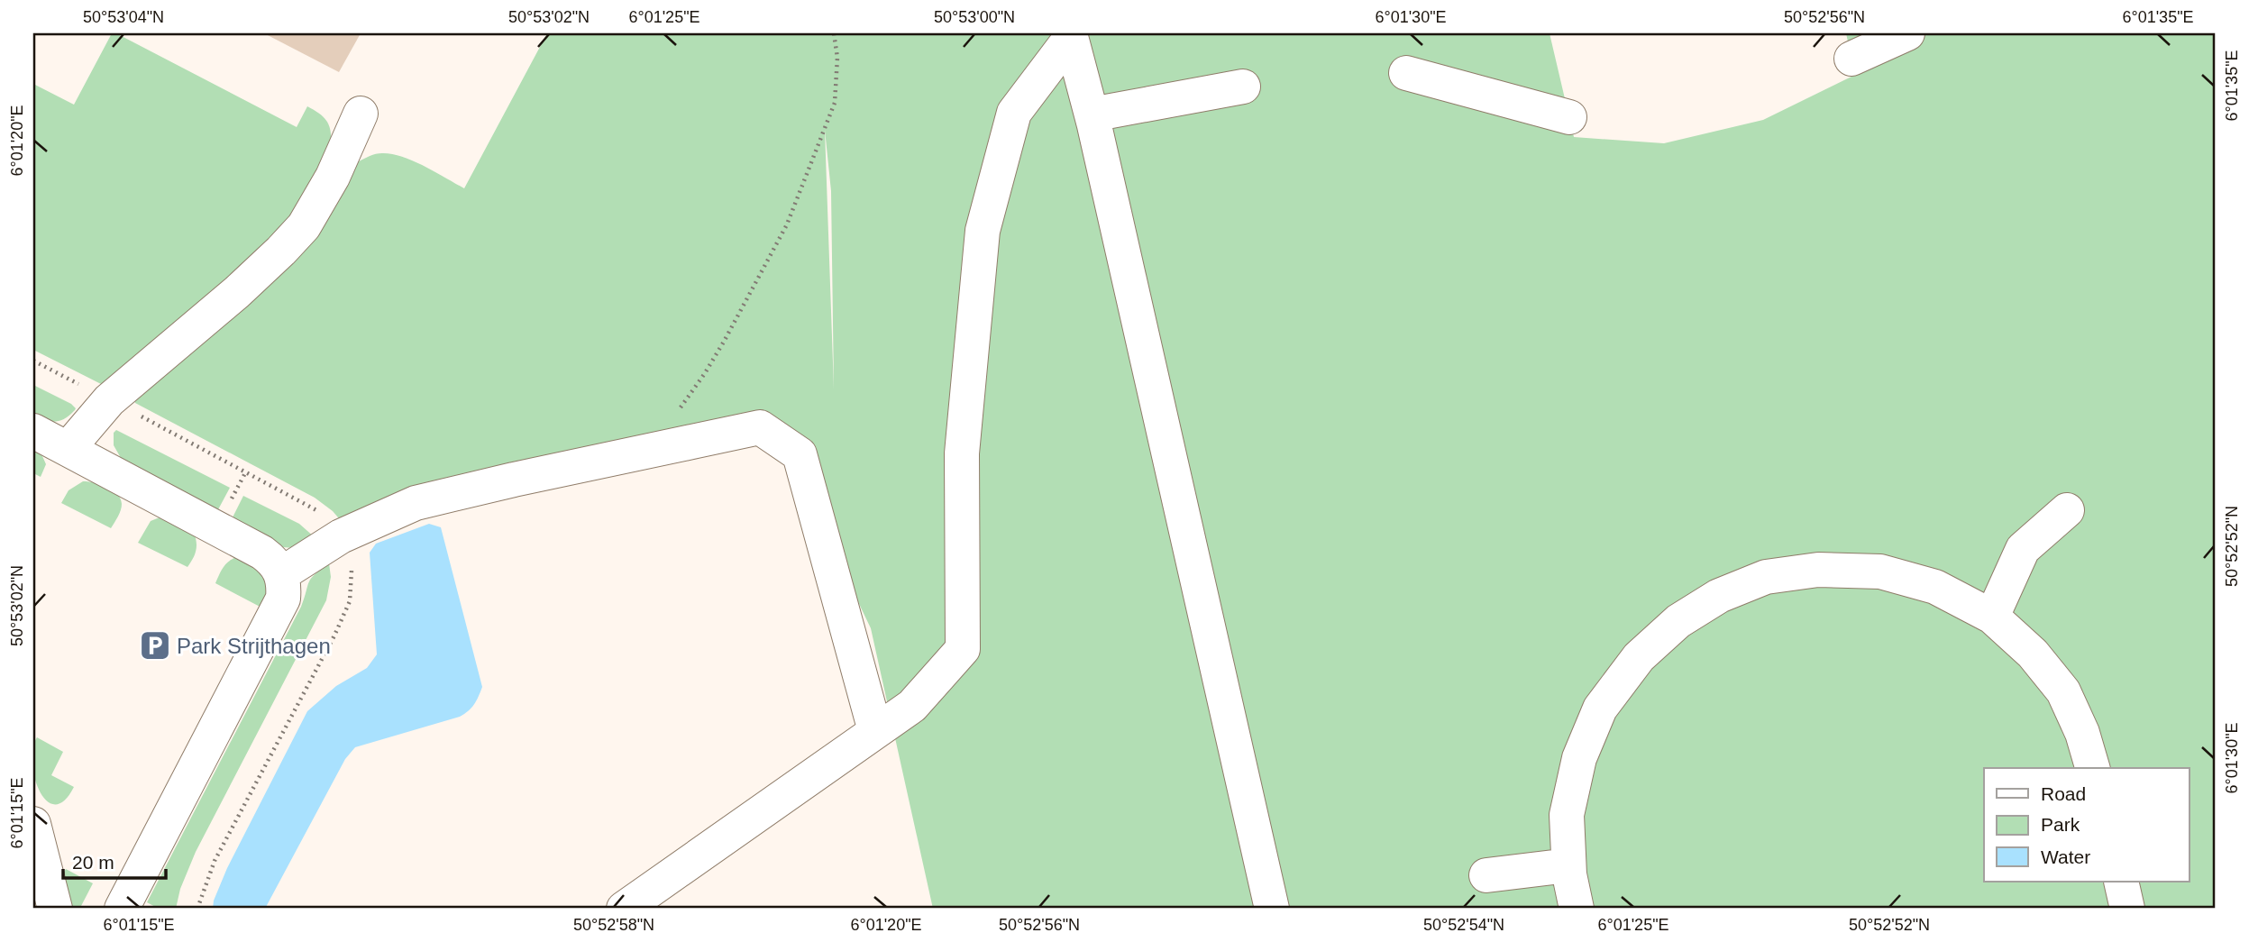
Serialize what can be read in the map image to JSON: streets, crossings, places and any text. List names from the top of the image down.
{
  "places": {
    "parking": ["Park Strijthagen"]
  },
  "legend": ["Road", "Park", "Water"],
  "scale_bar": "20 m",
  "coordinates": [
    "50°53'04\"N",
    "50°53'02\"N",
    "6°01'25\"E",
    "50°53'00\"N",
    "6°01'30\"E",
    "50°52'56\"N",
    "6°01'35\"E",
    "6°01'20\"E",
    "50°52'52\"N",
    "6°01'15\"E",
    "50°52'58\"N",
    "50°52'54\"N"
  ]
}
